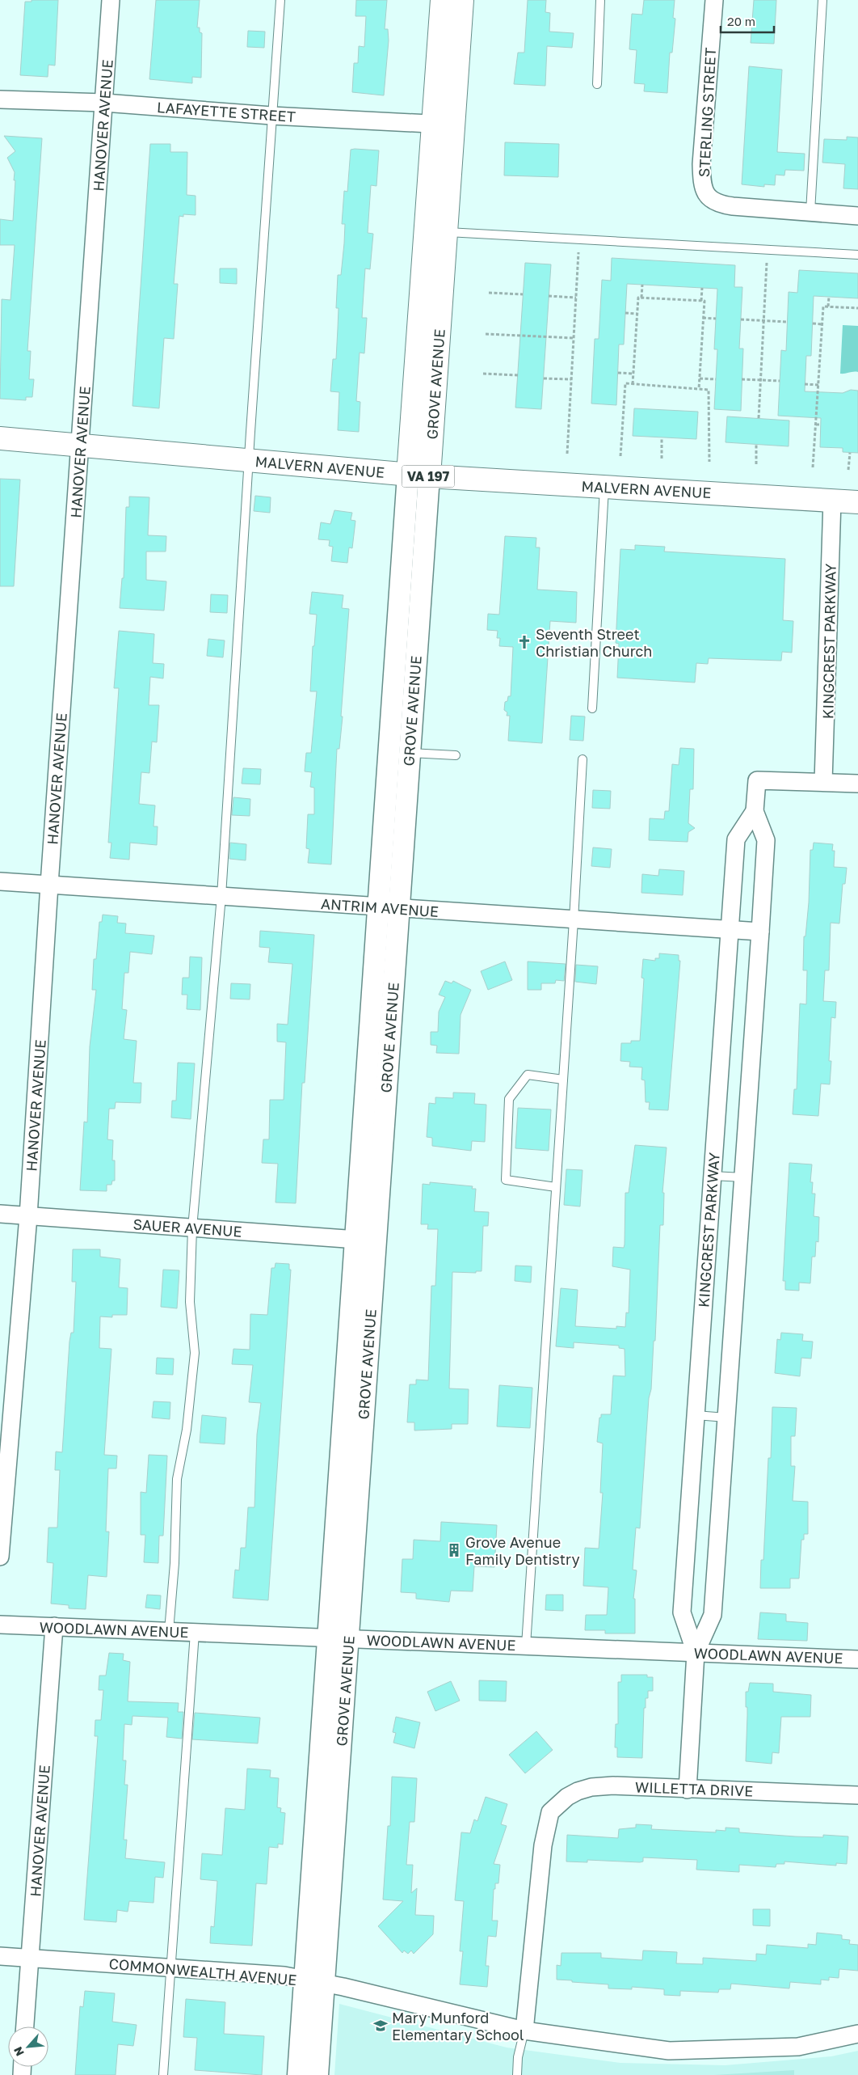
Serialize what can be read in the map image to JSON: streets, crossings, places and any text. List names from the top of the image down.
{
  "streets": {
    "main road": ["GROVE AVENUE", "MALVERN AVENUE", "VA 197"],
    "street": [
      "LAFAYETTE STREET",
      "STERLING STREET",
      "HANOVER AVENUE",
      "KINGCREST PARKWAY",
      "ANTRIM AVENUE",
      "SAUER AVENUE",
      "WOODLAWN AVENUE",
      "WILLETTA DRIVE",
      "COMMONWEALTH AVENUE"
    ]
  },
  "crossings": [
    ["LAFAYETTE STREET", "HANOVER AVENUE"],
    ["LAFAYETTE STREET", "GROVE AVENUE"],
    ["HANOVER AVENUE", "MALVERN AVENUE"],
    ["HANOVER AVENUE", "ANTRIM AVENUE"],
    ["HANOVER AVENUE", "SAUER AVENUE"],
    ["HANOVER AVENUE", "WOODLAWN AVENUE"],
    ["HANOVER AVENUE", "COMMONWEALTH AVENUE"],
    ["GROVE AVENUE", "MALVERN AVENUE"],
    ["GROVE AVENUE", "ANTRIM AVENUE"],
    ["GROVE AVENUE", "SAUER AVENUE"],
    ["GROVE AVENUE", "WOODLAWN AVENUE"],
    ["GROVE AVENUE", "COMMONWEALTH AVENUE"],
    ["MALVERN AVENUE", "KINGCREST PARKWAY"],
    ["KINGCREST PARKWAY", "ANTRIM AVENUE"],
    ["KINGCREST PARKWAY", "WOODLAWN AVENUE"],
    ["KINGCREST PARKWAY", "WILLETTA DRIVE"],
    ["WILLETTA DRIVE", "COMMONWEALTH AVENUE"]
  ],
  "places": {
    "church": ["Seventh Street Christian Church"],
    "building": ["Grove Avenue Family Dentistry"],
    "school or university": ["Mary Munford Elementary School"]
  },
  "scale_bar": "20 m",
  "north": "bottom left"
}
